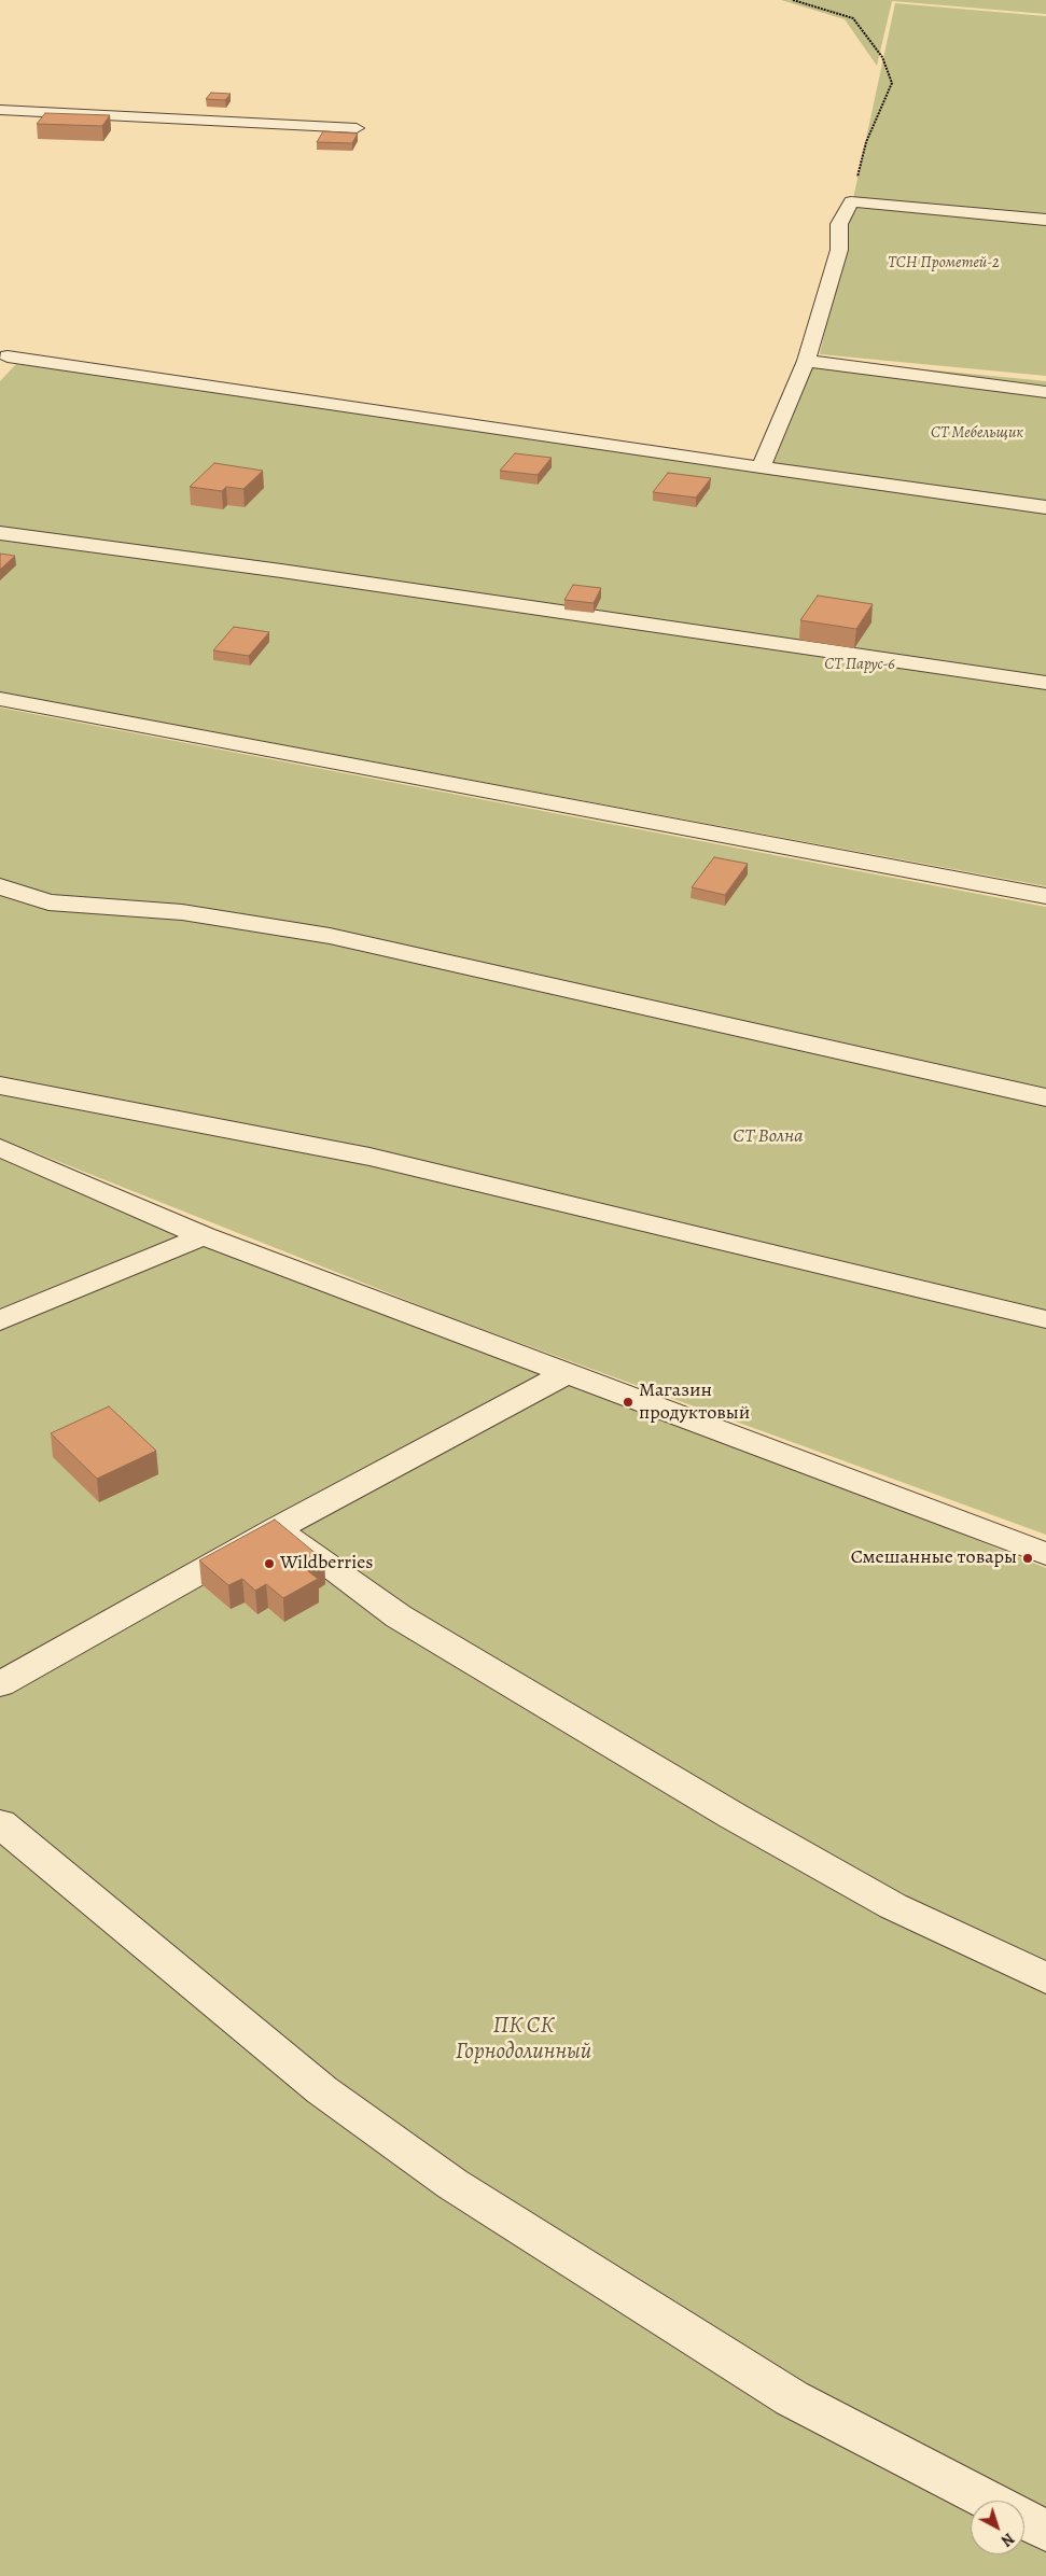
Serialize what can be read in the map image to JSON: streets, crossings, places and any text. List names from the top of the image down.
{
  "parks": [
    "ТСН Прометей-2",
    "СТ Мебельщик",
    "СТ Парус-6",
    "СТ Волна",
    "ПК СК Горнодолинный"
  ],
  "places": ["Магазин продуктовый", "Смешанные товары", "Wildberries"],
  "north": "bottom right"
}
